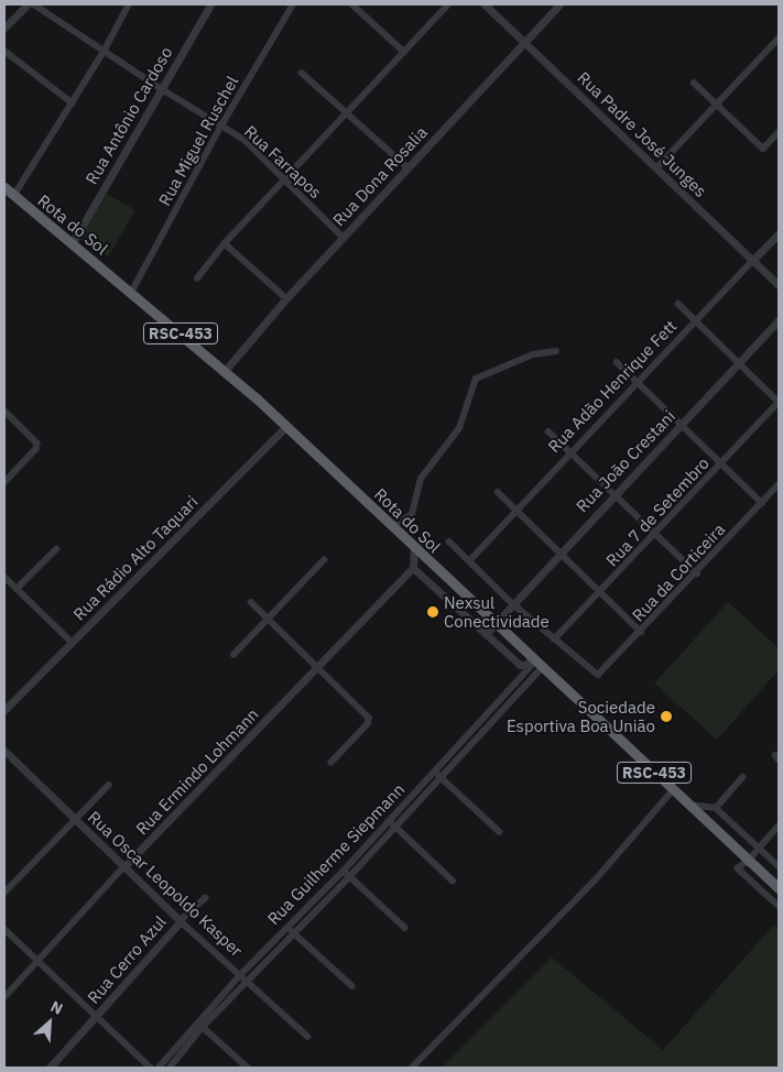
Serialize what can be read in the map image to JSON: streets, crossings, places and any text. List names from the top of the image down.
{
  "streets": {
    "highway": ["Rota do Sol", "RSC-453"],
    "street": [
      "Rua Antônio Cardoso",
      "Rua Padre José Junges",
      "Rua Miguel Ruschel",
      "Rua Farrapos",
      "Rua Dona Rosalia",
      "Rua Adão Henrique Fett",
      "Rua João Crestani",
      "Rua 7 de Setembro",
      "Rua Rádio Alto Taquari",
      "Rua da Corticeira",
      "Rua Ermindo Lohmann",
      "Rua Guilherme Siepmann",
      "Rua Oscar Leopoldo Kasper",
      "Rua Cerro Azul"
    ]
  },
  "crossings": [
    ["Rua Antônio Cardoso", "Rua Farrapos"],
    ["Rua Antônio Cardoso", "Rota do Sol"],
    ["Rua Padre José Junges", "Rua Dona Rosalia"],
    ["Rua Padre José Junges", "Rua Adão Henrique Fett"],
    ["Rua Miguel Ruschel", "Rua Farrapos"],
    ["Rua Miguel Ruschel", "Rota do Sol"],
    ["Rua Farrapos", "Rua Dona Rosalia"],
    ["Rua Dona Rosalia", "Rota do Sol"],
    ["Rota do Sol", "Rua João Crestani"],
    ["Rota do Sol", "Rua Rádio Alto Taquari"],
    ["Rota do Sol", "Rua Guilherme Siepmann"],
    ["Rua 7 de Setembro", "Rua da Corticeira"],
    ["Rua Ermindo Lohmann", "Rua Oscar Leopoldo Kasper"],
    ["Rua Guilherme Siepmann", "Rua Oscar Leopoldo Kasper"],
    ["Rua Oscar Leopoldo Kasper", "Rua Cerro Azul"]
  ],
  "places": ["Nexsul Conectividade", "Sociedade Esportiva Boa União"],
  "north": "top right"
}
